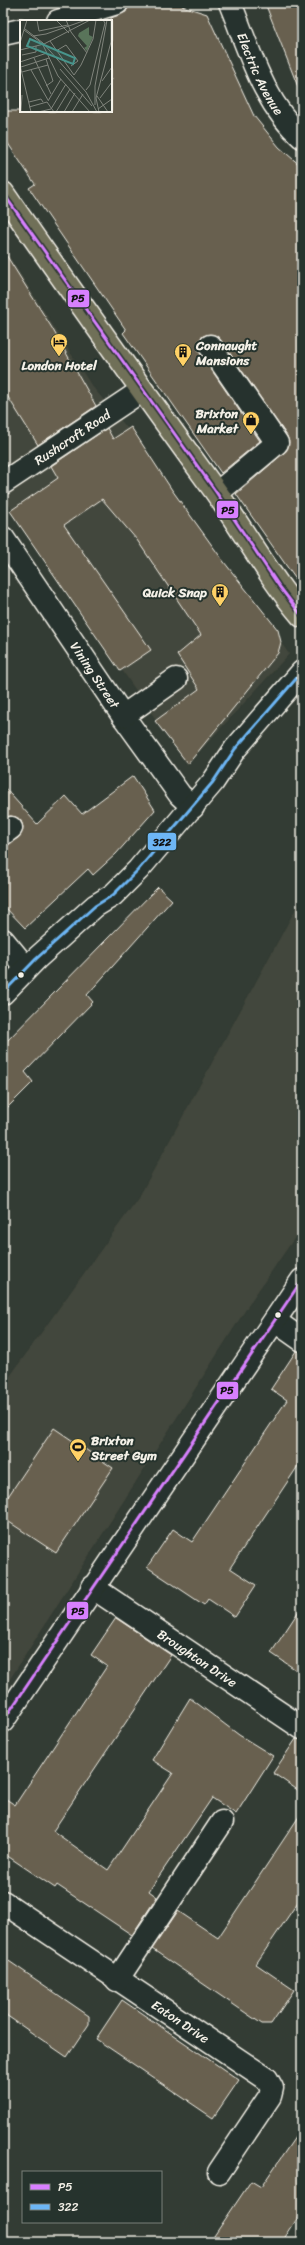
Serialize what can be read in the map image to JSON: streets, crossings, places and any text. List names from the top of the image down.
{
  "streets": {
    "street": [
      "Electric Avenue",
      "Rushcroft Road",
      "Vining Street",
      "Broughton Drive",
      "Eaton Drive"
    ]
  },
  "places": {
    "hotel": ["London Hotel"],
    "building": ["Connaught Mansions", "Quick Snap"],
    "shop": ["Brixton Market"],
    "sports": ["Brixton Street Gym"]
  },
  "lines": ["transit line P5", "transit line 322"],
  "legend": ["P5", "322"]
}
